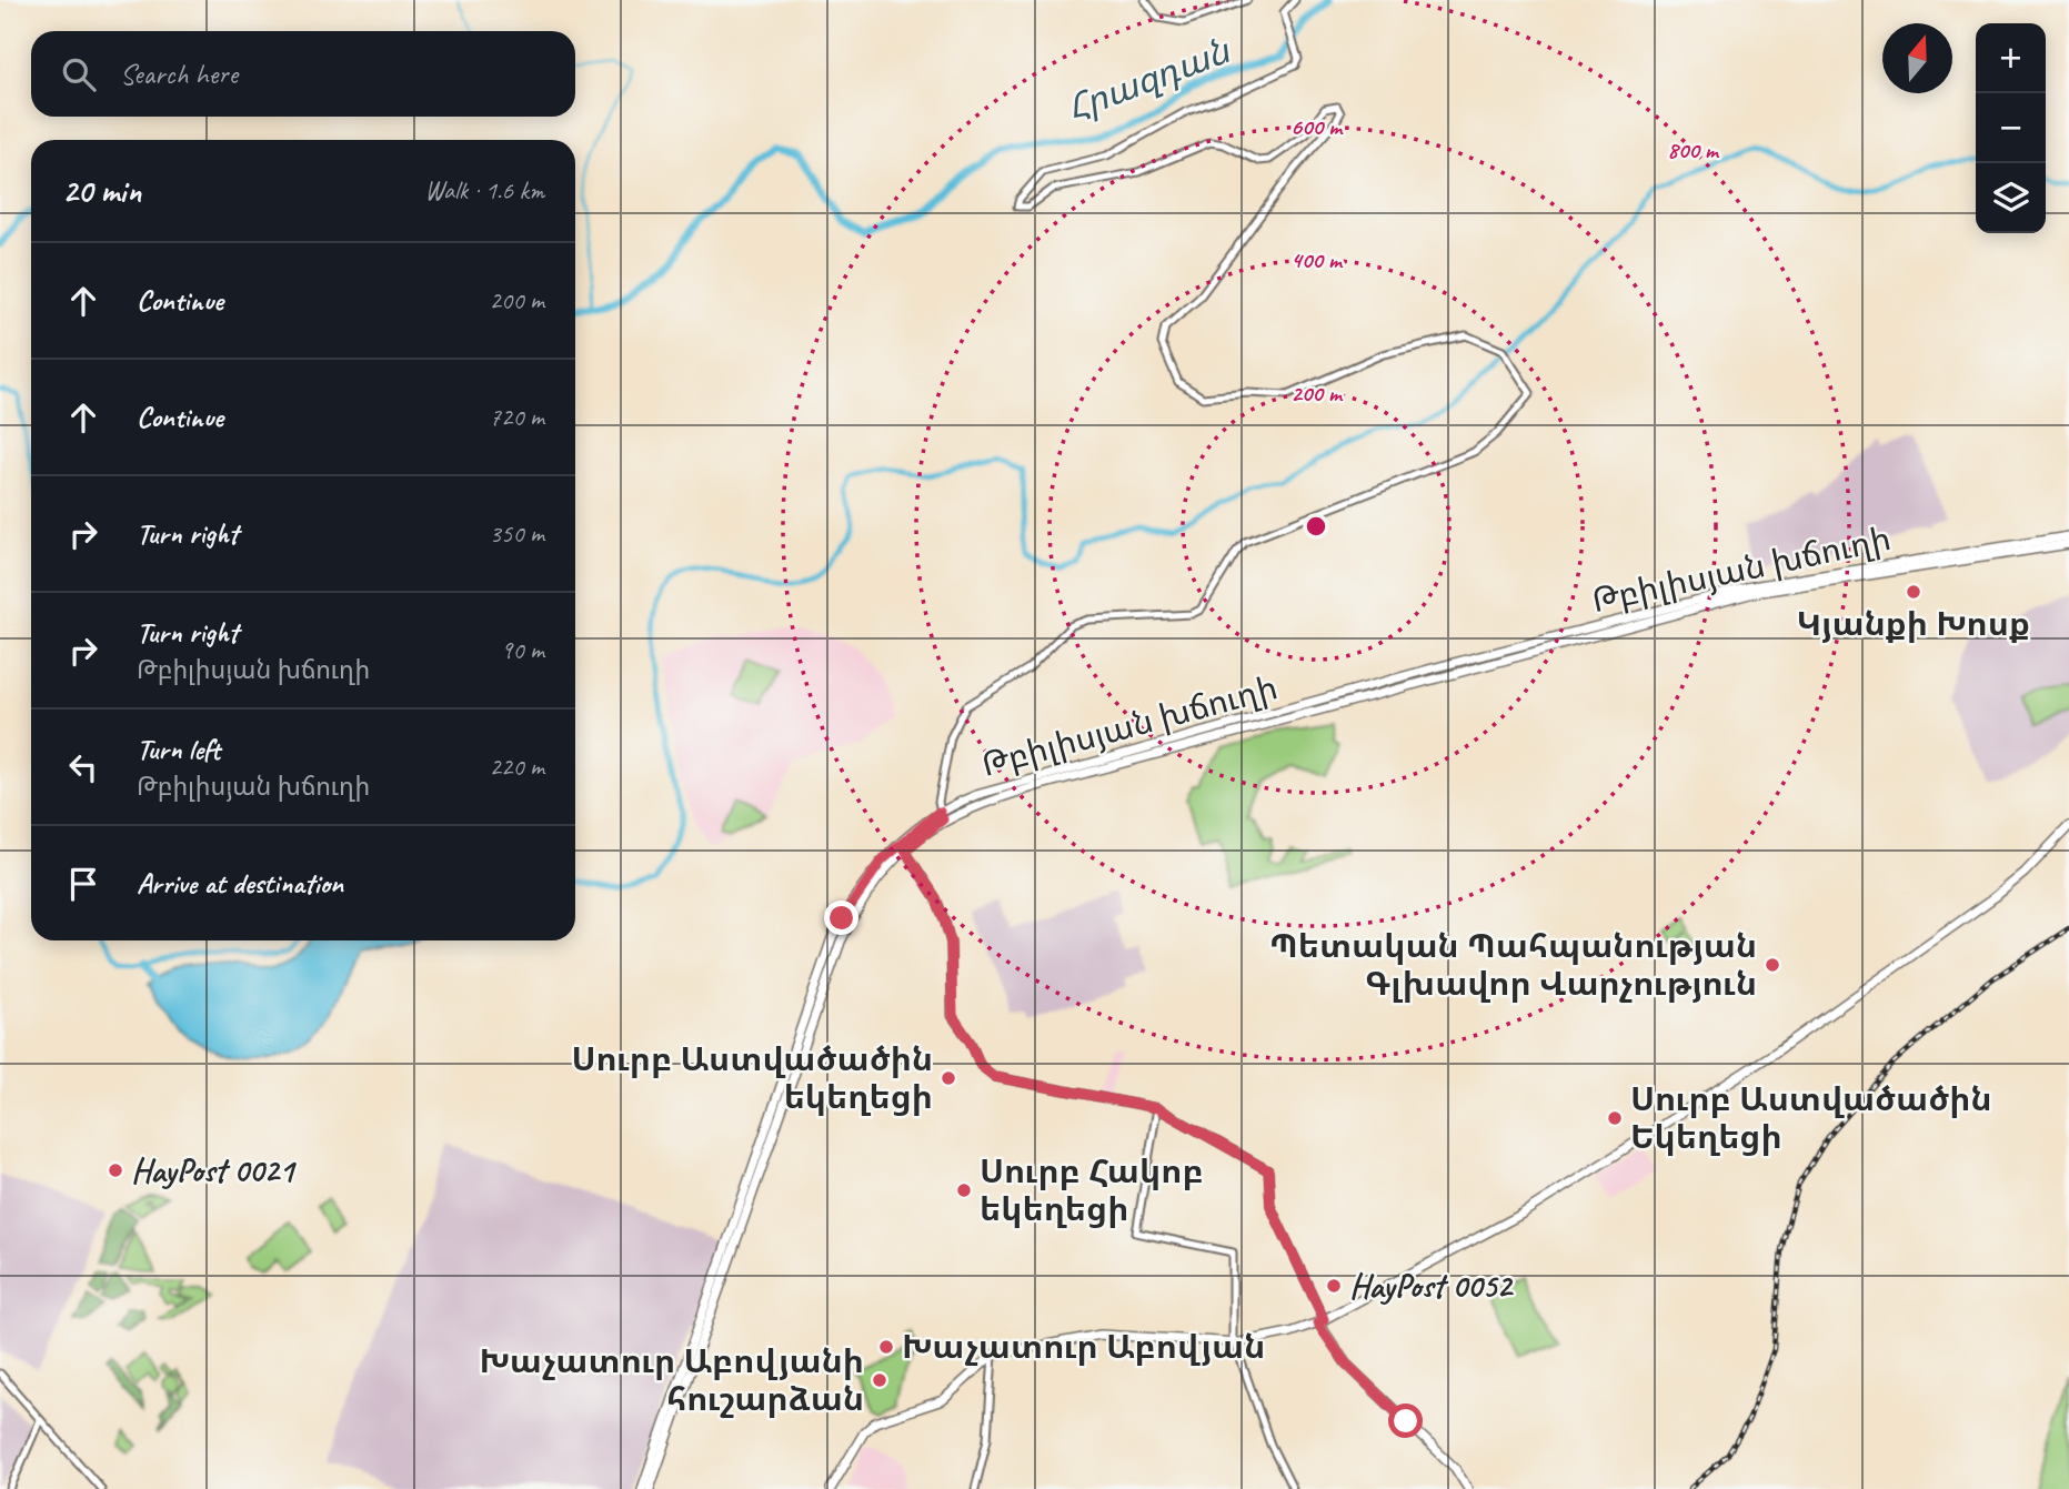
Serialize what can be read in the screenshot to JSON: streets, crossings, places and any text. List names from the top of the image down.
{
  "streets": {
    "main road": ["Թբիլիսյան խճուղի"]
  },
  "water": ["Հրազդան"],
  "places": [
    "Կյանքի Խոսք",
    "Պետական Պահպանության Գլխավոր Վարչություն",
    "Սուրբ Աստվածածին եկեղեցի",
    "Սուրբ Աստվածածին Եկեղեցի",
    "HayPost 0021",
    "Սուրբ Հակոբ եկեղեցի",
    "HayPost 0052",
    "Խաչատուր Աբովյան",
    "Խաչատուր Աբովյանի հուշարձան"
  ],
  "north": "top",
  "page": {
    "map_buttons": ["+", "−"],
    "search": "Search here",
    "heading": ["20 min", "Walk · 1.6 km"],
    "list": [
      ["Continue", "200 m"],
      ["Continue", "720 m"],
      ["Turn right", "350 m"],
      ["Turn right", "Թբիլիսյան խճուղի", "90 m"],
      ["Turn left", "Թբիլիսյան խճուղի", "220 m"],
      "Arrive at destination"
    ]
  },
  "rings": [
    "600 m",
    "800 m",
    "400 m",
    "200 m"
  ]
}
